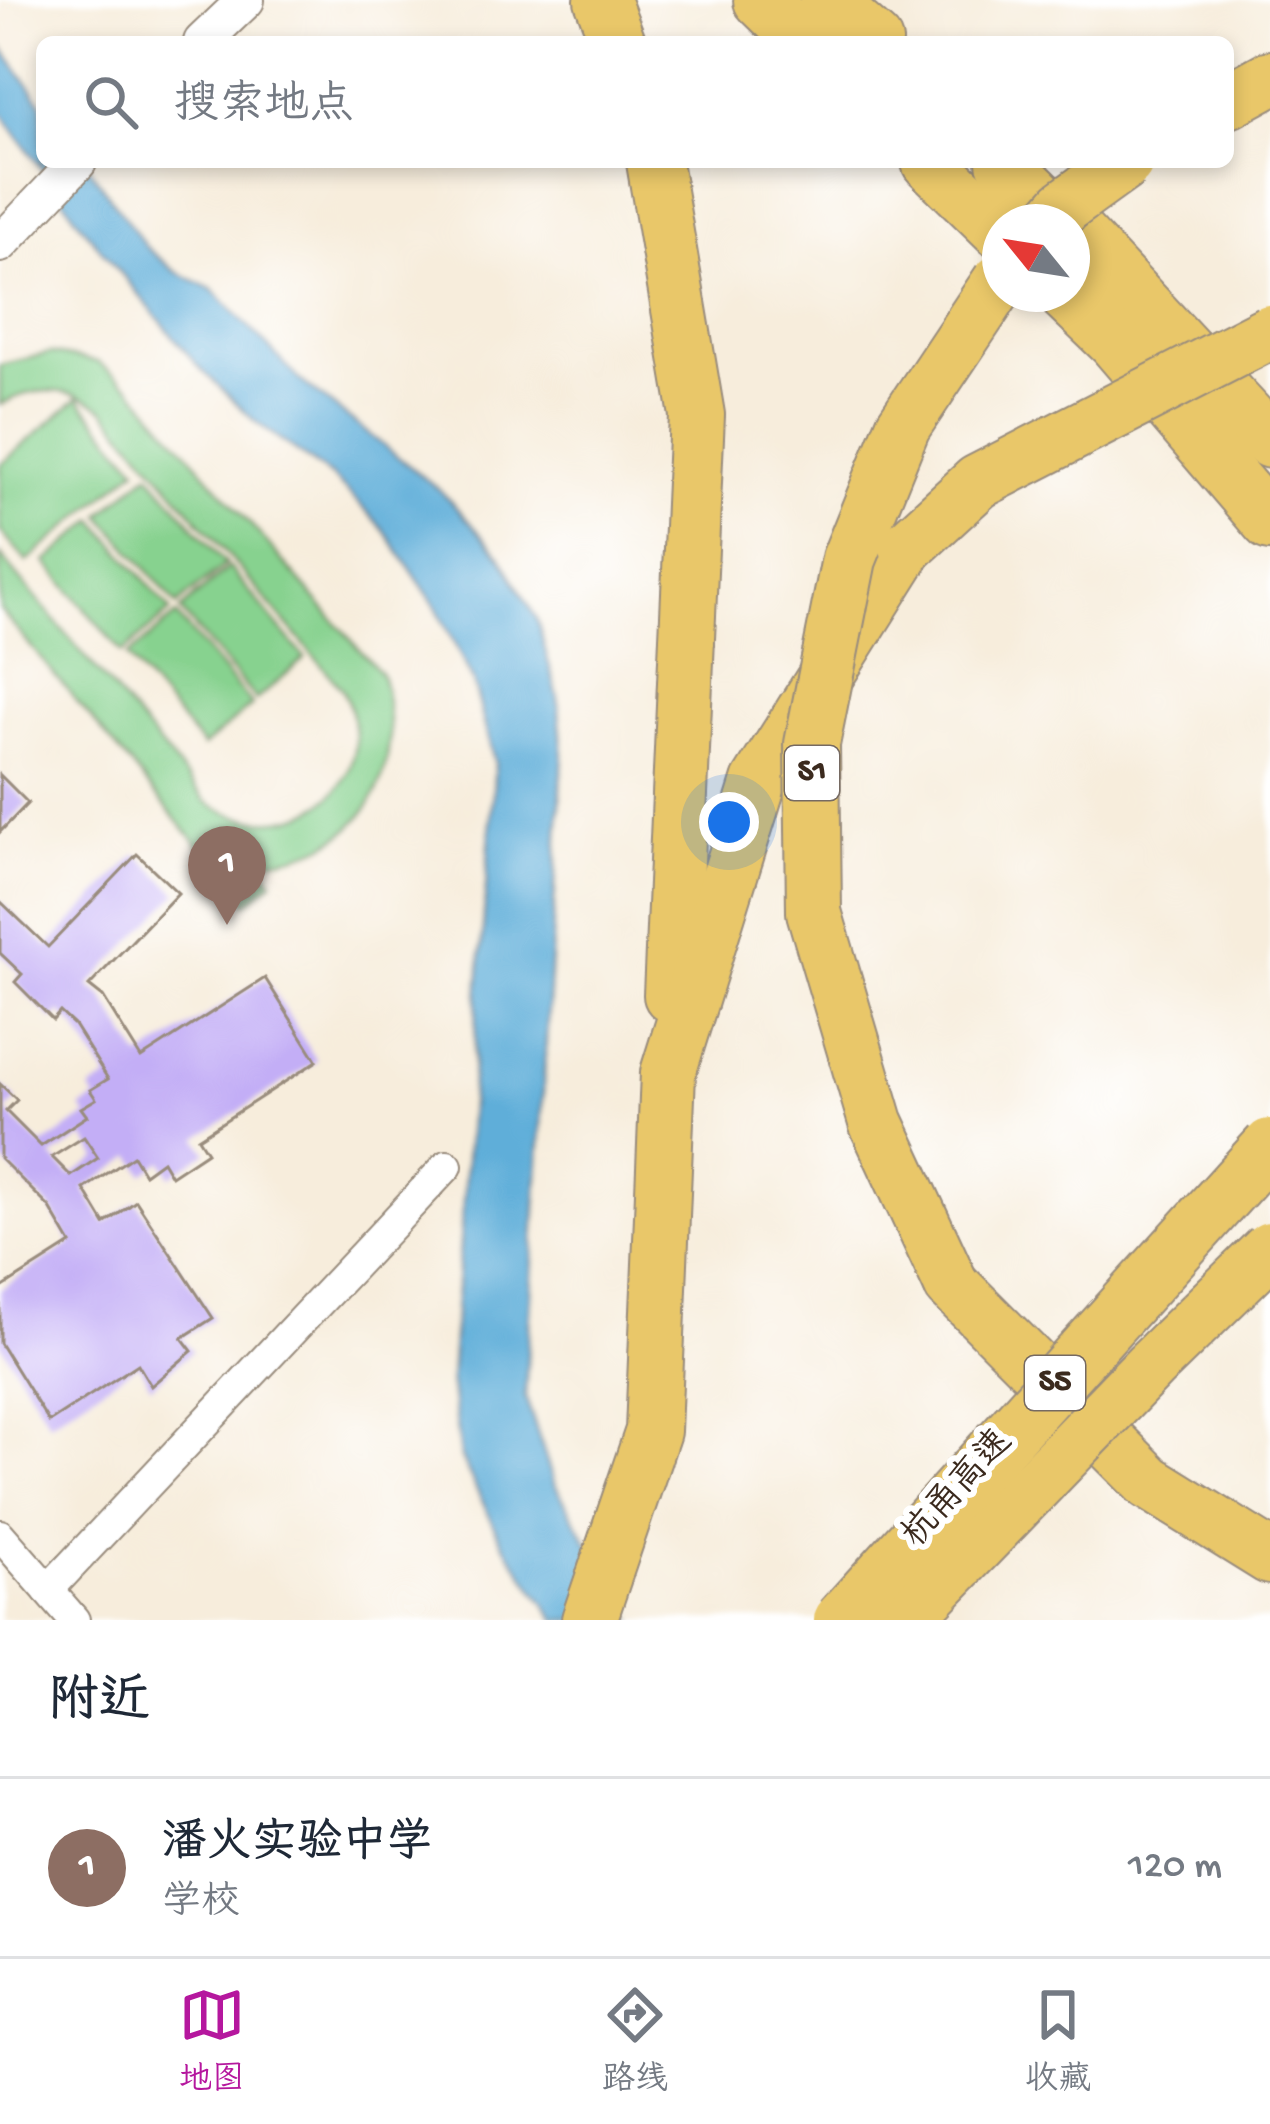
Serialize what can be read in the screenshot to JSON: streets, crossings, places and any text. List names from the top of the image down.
{
  "streets": {
    "highway": ["S1", "S5", "杭甬高速"]
  },
  "north": "top left",
  "page": {
    "search": "搜索地点",
    "pins": "1",
    "heading": "附近",
    "list": [
      {
        "mark": "1",
        "name": "潘火实验中学",
        "note": "学校",
        "value": "120 m"
      }
    ],
    "nav": ["地图", "路线", "收藏"]
  }
}
